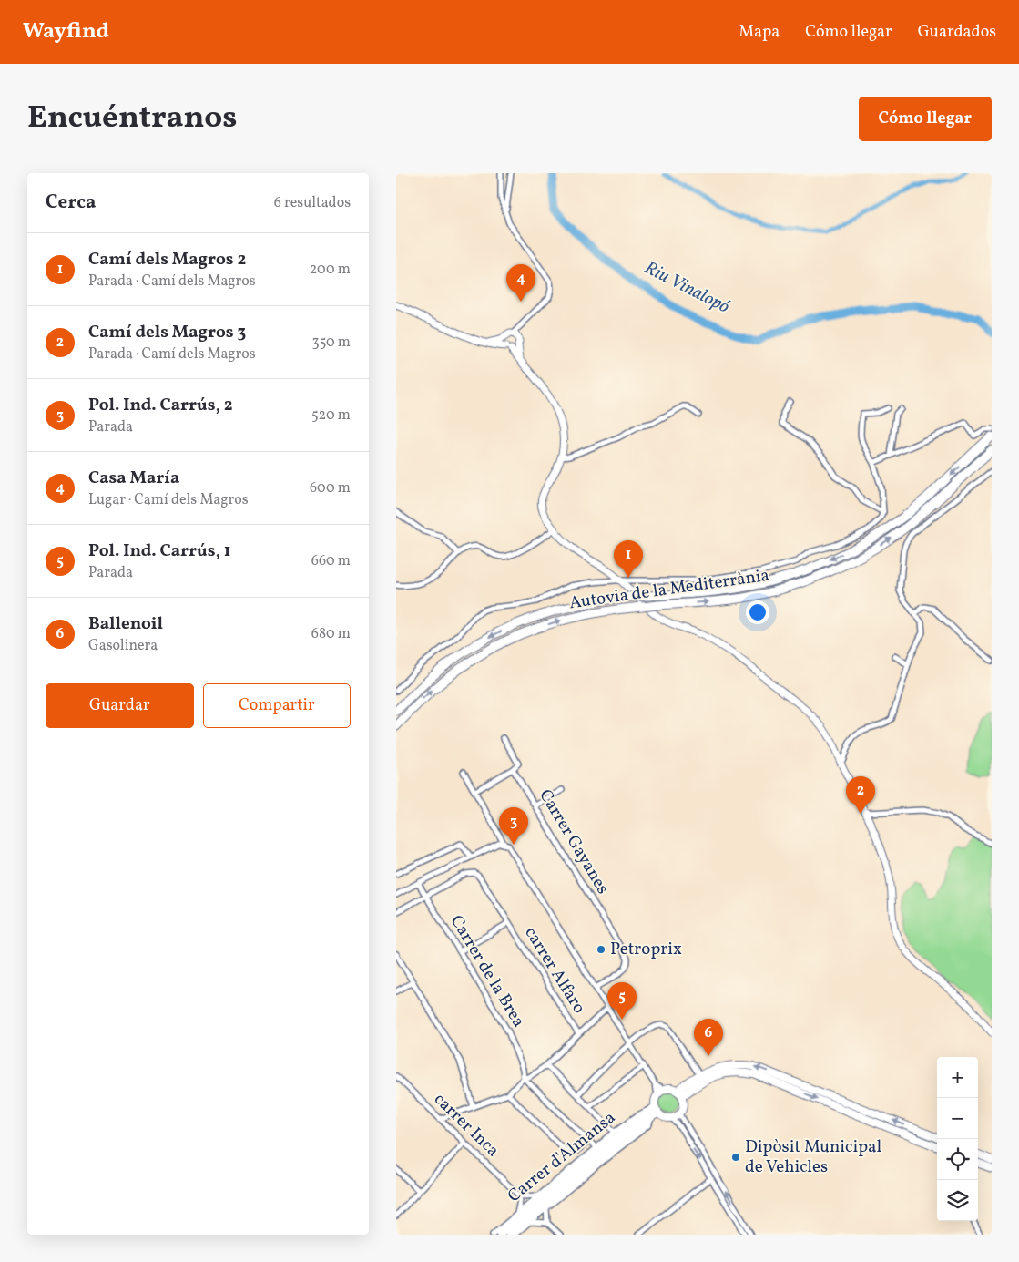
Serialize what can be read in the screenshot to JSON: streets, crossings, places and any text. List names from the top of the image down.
{
  "streets": {
    "highway": ["Autovia de la Mediterrània"],
    "main road": ["Carrer d'Almansa"],
    "street": [
      "Carrer Gayanes",
      "carrer Alfaro",
      "Carrer de la Brea",
      "carrer Inca"
    ]
  },
  "crossings": [
    ["carrer Alfaro", "Carrer de la Brea"]
  ],
  "water": ["Riu Vinalopó"],
  "places": ["Petroprix", "Dipòsit Municipal de Vehicles"],
  "page": {
    "header": "Wayfind",
    "nav": ["Mapa", "Cómo llegar", "Guardados"],
    "title": "Encuéntranos",
    "buttons": [
      "Cómo llegar",
      ["Guardar", "Compartir"]
    ],
    "heading": ["Cerca", "6 resultados"],
    "list": [
      {
        "mark": "1",
        "name": "Camí dels Magros 2",
        "note": "Parada · Camí dels Magros",
        "value": "200 m"
      },
      {
        "mark": "2",
        "name": "Camí dels Magros 3",
        "note": "Parada · Camí dels Magros",
        "value": "350 m"
      },
      {
        "mark": "3",
        "name": "Pol. Ind. Carrús, 2",
        "note": "Parada",
        "value": "520 m"
      },
      {
        "mark": "4",
        "name": "Casa María",
        "note": "Lugar · Camí dels Magros",
        "value": "600 m"
      },
      {
        "mark": "5",
        "name": "Pol. Ind. Carrús, 1",
        "note": "Parada",
        "value": "660 m"
      },
      {
        "mark": "6",
        "name": "Ballenoil",
        "note": "Gasolinera",
        "value": "680 m"
      }
    ],
    "pins": [
      "4",
      "1",
      "2",
      "3",
      "5",
      "6"
    ],
    "map_buttons": ["+", "−"]
  }
}
